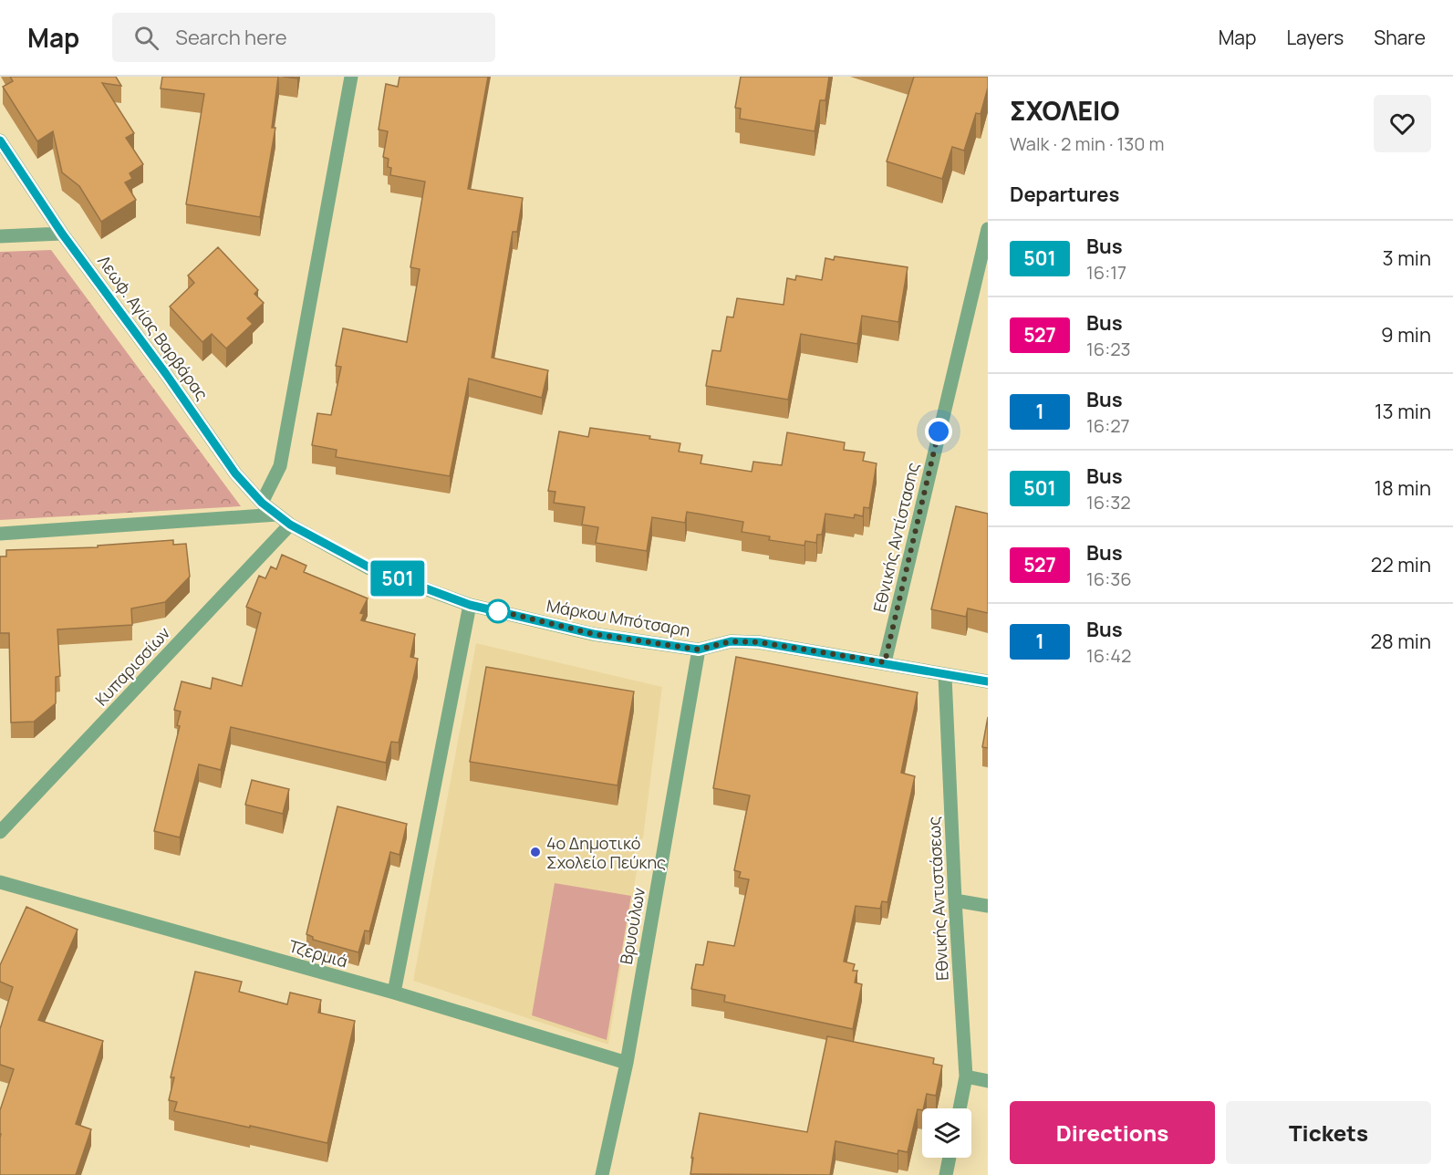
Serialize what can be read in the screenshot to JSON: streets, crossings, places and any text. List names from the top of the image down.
{
  "streets": {
    "street": [
      "Λεωφ. Αγίας Βαρβάρας",
      "Εθνικής Αντίστασης",
      "Μάρκου Μπότσαρη",
      "Κυπαρισσίων",
      "Εθνικής Αντιστάσεως",
      "Βρυούλων",
      "Τζερμιά"
    ]
  },
  "crossings": [
    ["Λεωφ. Αγίας Βαρβάρας", "Μάρκου Μπότσαρη"],
    ["Λεωφ. Αγίας Βαρβάρας", "Κυπαρισσίων"],
    ["Εθνικής Αντίστασης", "Μάρκου Μπότσαρη"],
    ["Μάρκου Μπότσαρη", "Κυπαρισσίων"],
    ["Μάρκου Μπότσαρη", "Εθνικής Αντιστάσεως"],
    ["Μάρκου Μπότσαρη", "Βρυούλων"],
    ["Βρυούλων", "Τζερμιά"]
  ],
  "places": ["4o Δημοτικό Σχολείο Πεύκης"],
  "lines": ["bus line 501"],
  "page": {
    "header": "Map",
    "search": "Search here",
    "nav": ["Map", "Layers", "Share"],
    "on_map": "501",
    "heading": [
      ["ΣΧΟΛΕΙΟ", "Walk · 2 min · 130 m"],
      "Departures"
    ],
    "list": [
      {
        "mark": "501",
        "name": "Bus",
        "note": "16:17",
        "value": "3 min"
      },
      {
        "mark": "527",
        "name": "Bus",
        "note": "16:23",
        "value": "9 min"
      },
      {
        "mark": "1",
        "name": "Bus",
        "note": "16:27",
        "value": "13 min"
      },
      {
        "mark": "501",
        "name": "Bus",
        "note": "16:32",
        "value": "18 min"
      },
      {
        "mark": "527",
        "name": "Bus",
        "note": "16:36",
        "value": "22 min"
      },
      {
        "mark": "1",
        "name": "Bus",
        "note": "16:42",
        "value": "28 min"
      }
    ],
    "buttons": ["Directions", "Tickets"]
  }
}
